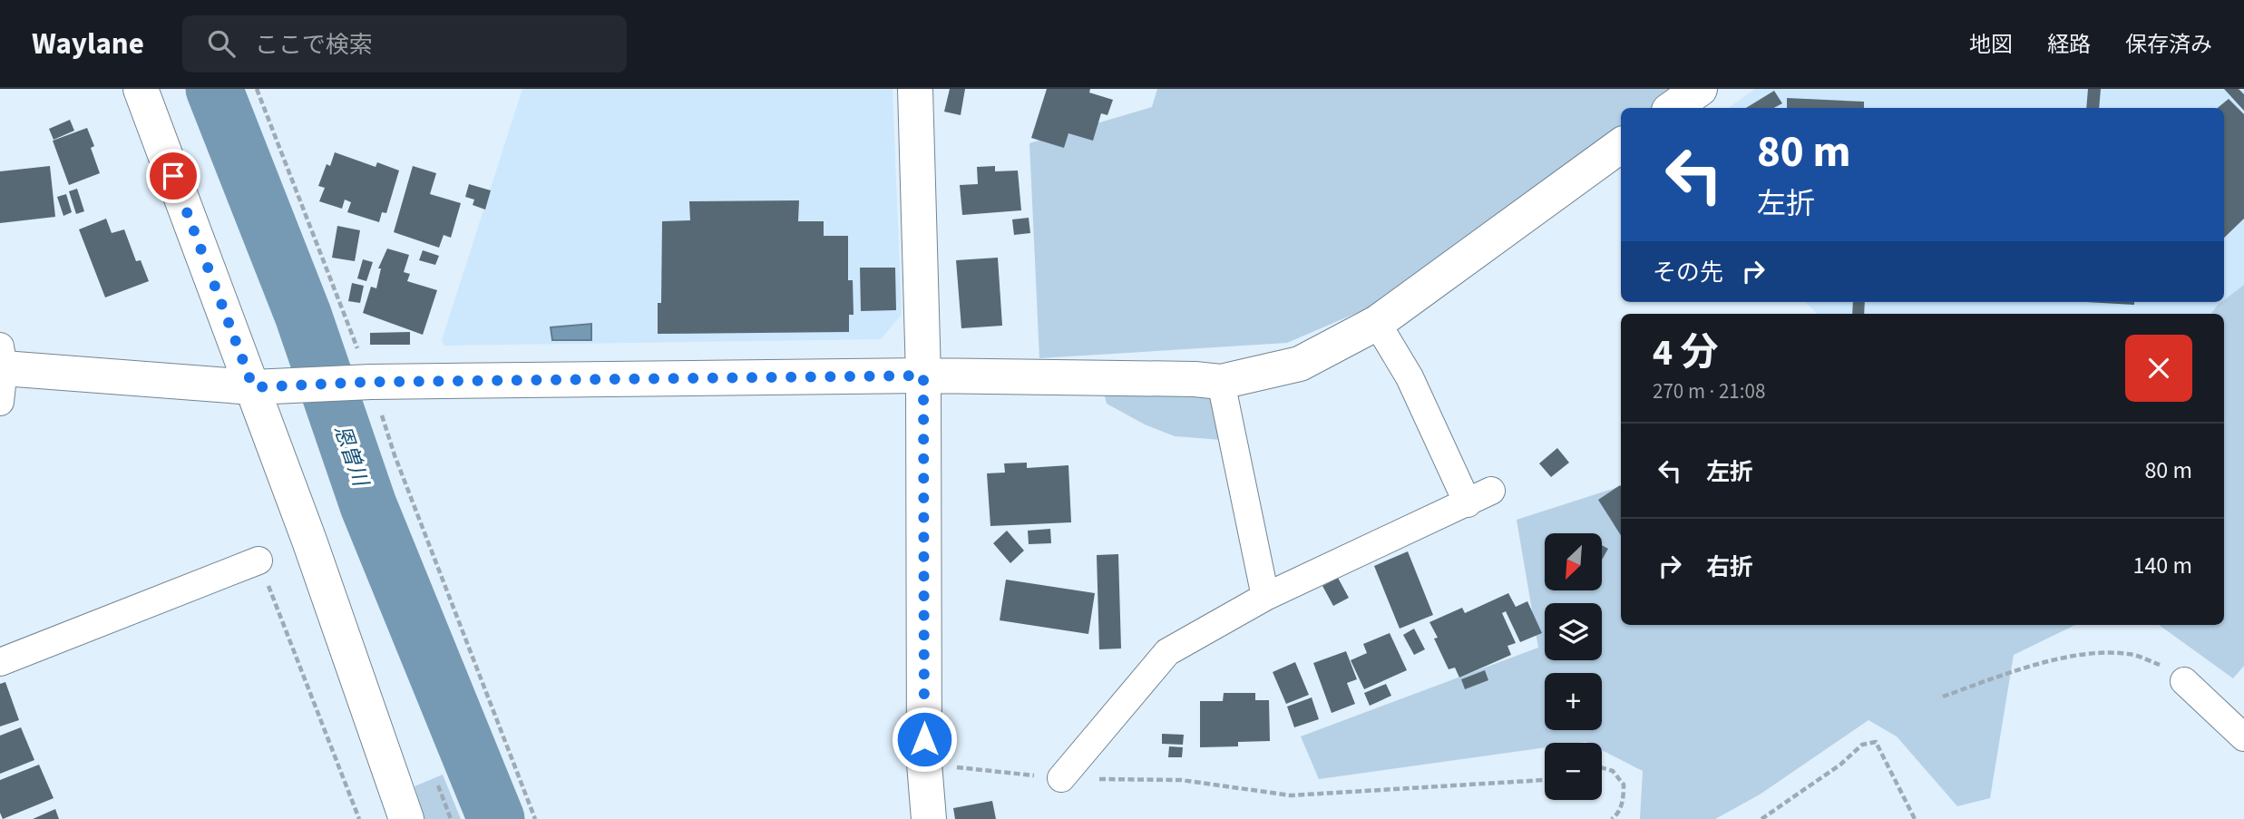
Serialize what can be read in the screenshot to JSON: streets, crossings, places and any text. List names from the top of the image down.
{
  "water": ["恩曽川"],
  "north": "bottom left",
  "page": {
    "header": "Waylane",
    "search": "ここで検索",
    "nav": ["地図", "経路", "保存済み"],
    "turn": ["80 m", "左折"],
    "then": "その先",
    "heading": ["4 分", "270 m · 21:08"],
    "list": [
      {
        "name": "左折",
        "value": "80 m"
      },
      {
        "name": "右折",
        "value": "140 m"
      }
    ],
    "map_buttons": ["+", "−"]
  }
}
